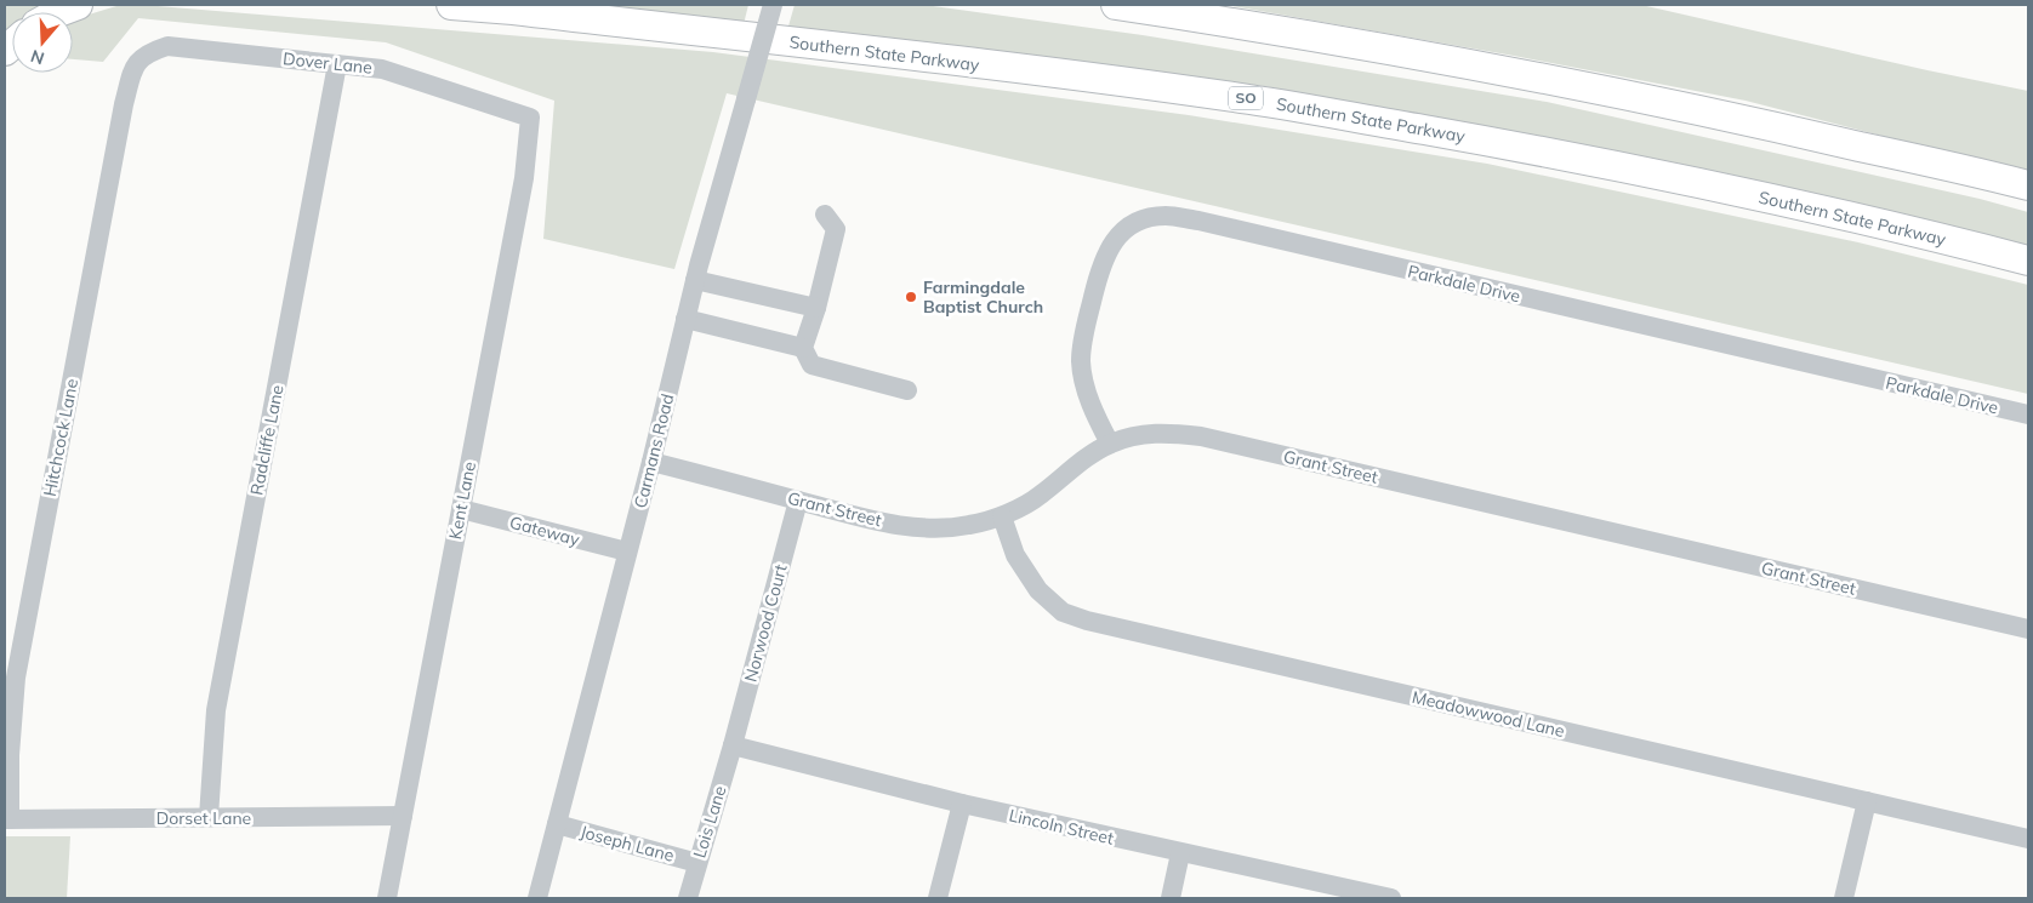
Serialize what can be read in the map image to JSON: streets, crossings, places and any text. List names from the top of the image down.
{
  "streets": {
    "highway": ["Southern State Parkway", "SO"],
    "street": [
      "Dover Lane",
      "Parkdale Drive",
      "Hitchcock Lane",
      "Radcliffe Lane",
      "Carmans Road",
      "Grant Street",
      "Kent Lane",
      "Gateway",
      "Norwood Court",
      "Meadowwood Lane",
      "Dorset Lane",
      "Lois Lane",
      "Lincoln Street",
      "Joseph Lane"
    ]
  },
  "crossings": [
    ["Dover Lane", "Hitchcock Lane"],
    ["Dover Lane", "Radcliffe Lane"],
    ["Dover Lane", "Kent Lane"],
    ["Parkdale Drive", "Grant Street"],
    ["Hitchcock Lane", "Dorset Lane"],
    ["Radcliffe Lane", "Dorset Lane"],
    ["Carmans Road", "Grant Street"],
    ["Carmans Road", "Gateway"],
    ["Carmans Road", "Joseph Lane"],
    ["Grant Street", "Norwood Court"],
    ["Grant Street", "Meadowwood Lane"],
    ["Kent Lane", "Gateway"],
    ["Kent Lane", "Dorset Lane"],
    ["Norwood Court", "Lois Lane"],
    ["Norwood Court", "Lincoln Street"],
    ["Lois Lane", "Lincoln Street"],
    ["Lois Lane", "Joseph Lane"]
  ],
  "places": ["Farmingdale Baptist Church"],
  "north": "bottom"
}
